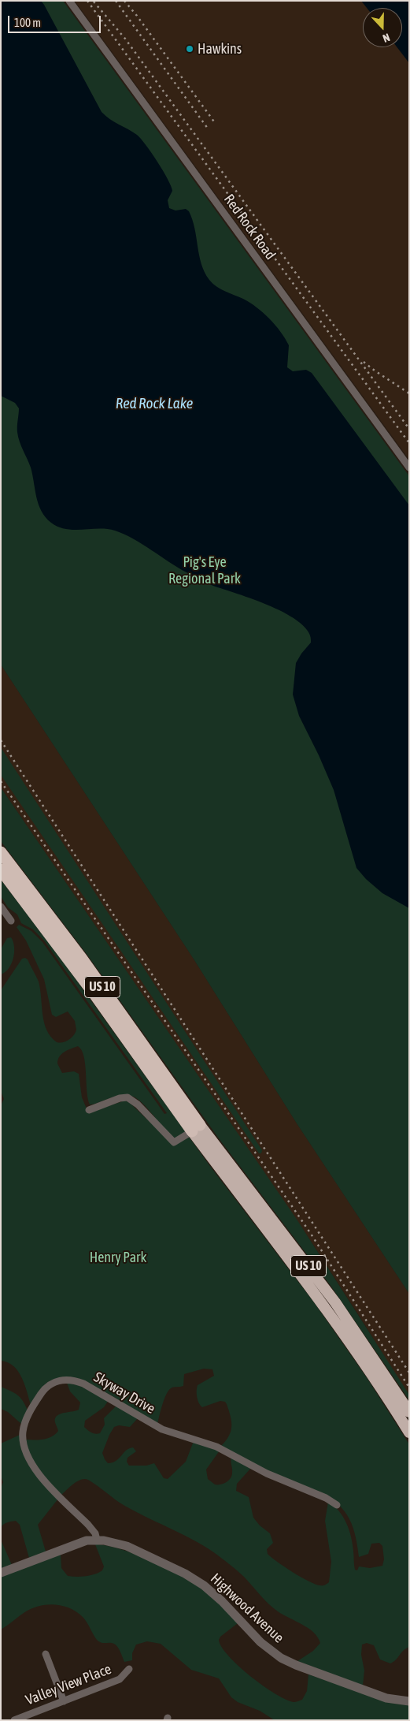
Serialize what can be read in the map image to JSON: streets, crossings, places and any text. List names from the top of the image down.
{
  "streets": {
    "highway": ["US 10"],
    "street": [
      "Red Rock Road",
      "Skyway Drive",
      "Highwood Avenue",
      "Valley View Place"
    ]
  },
  "crossings": [
    ["Skyway Drive", "Highwood Avenue"]
  ],
  "water": ["Red Rock Lake"],
  "parks": ["Pig's Eye Regional Park", "Henry Park"],
  "places": ["Hawkins"],
  "scale_bar": "100 m",
  "north": "bottom"
}
